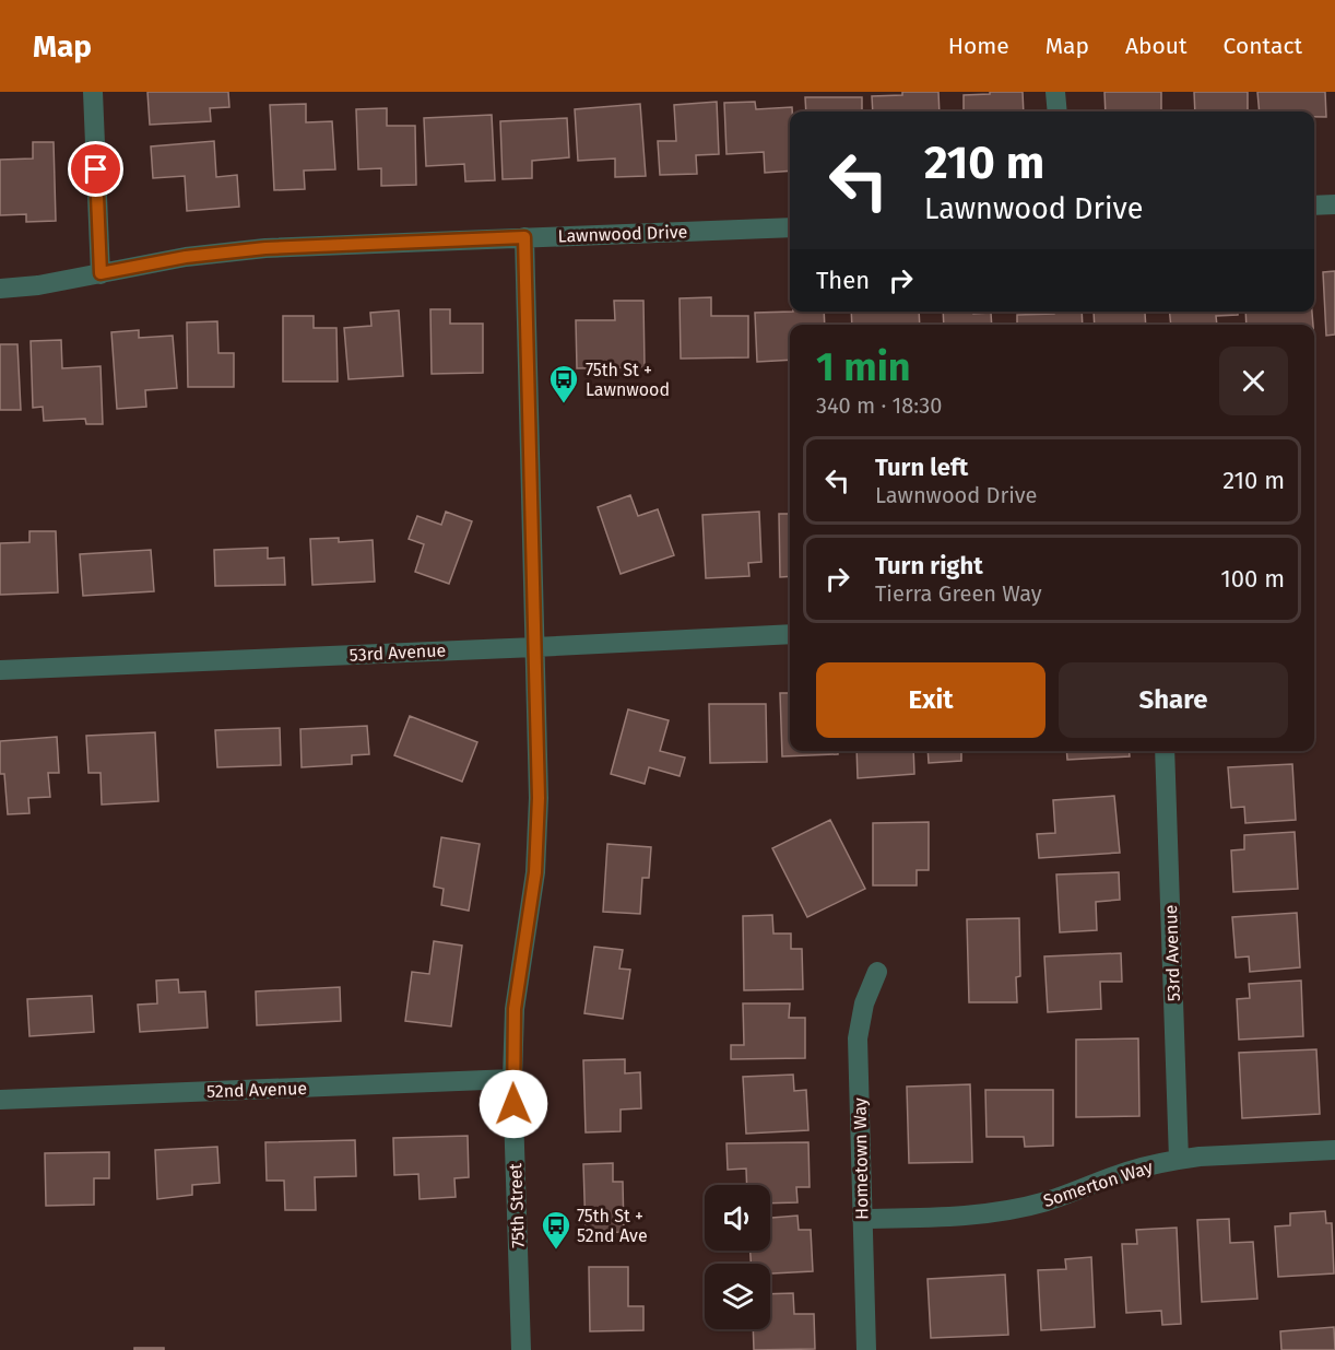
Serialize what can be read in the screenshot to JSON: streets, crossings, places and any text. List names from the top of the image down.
{
  "streets": {
    "street": [
      "Lawnwood Drive",
      "53rd Avenue",
      "52nd Avenue",
      "Hometown Way",
      "Somerton Way",
      "75th Street"
    ]
  },
  "crossings": [
    ["Lawnwood Drive", "75th Street"],
    ["53rd Avenue", "Somerton Way"],
    ["53rd Avenue", "75th Street"],
    ["52nd Avenue", "75th Street"],
    ["Hometown Way", "Somerton Way"]
  ],
  "places": {
    "bus stop": ["75th St + Lawnwood", "75th St + 52nd Ave"]
  },
  "page": {
    "header": "Map",
    "nav": [
      "Home",
      "Map",
      "About",
      "Contact"
    ],
    "turn": ["210 m", "Lawnwood Drive"],
    "then": "Then",
    "heading": ["1 min", "340 m · 18:30"],
    "list": [
      {
        "name": "Turn left",
        "note": "Lawnwood Drive",
        "value": "210 m"
      },
      {
        "name": "Turn right",
        "note": "Tierra Green Way",
        "value": "100 m"
      }
    ],
    "buttons": ["Exit", "Share"]
  }
}
